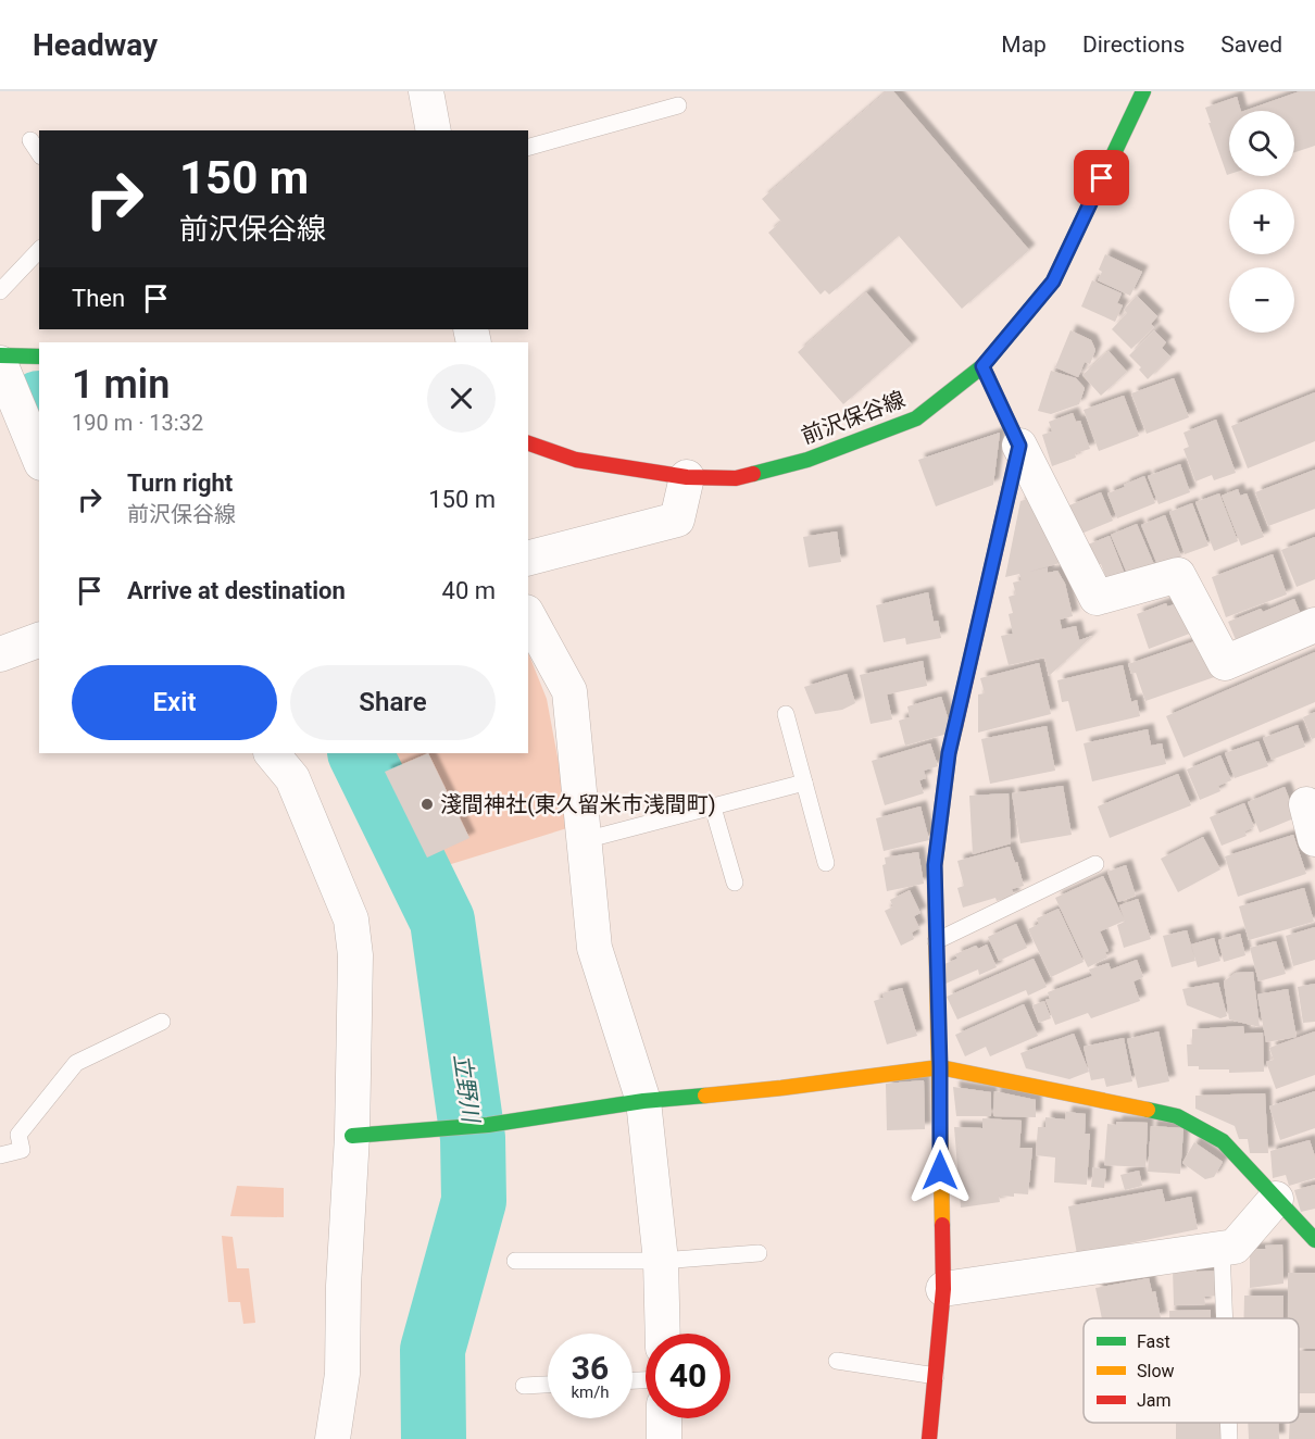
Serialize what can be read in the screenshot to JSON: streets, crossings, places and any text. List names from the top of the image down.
{
  "streets": {
    "street": ["前沢保谷線"]
  },
  "water": ["立野川"],
  "places": ["淺間神社(東久留米市浅間町)"],
  "legend": ["Fast", "Slow", "Jam"],
  "page": {
    "header": "Headway",
    "nav": ["Map", "Directions", "Saved"],
    "map_buttons": ["+", "−"],
    "turn": ["150 m", "前沢保谷線"],
    "then": "Then",
    "heading": ["1 min", "190 m · 13:32"],
    "list": [
      {
        "name": "Turn right",
        "note": "前沢保谷線",
        "value": "150 m"
      },
      {
        "name": "Arrive at destination",
        "value": "40 m"
      }
    ],
    "buttons": ["Exit", "Share"],
    "speed": "36 km/h",
    "limit": "40"
  }
}
